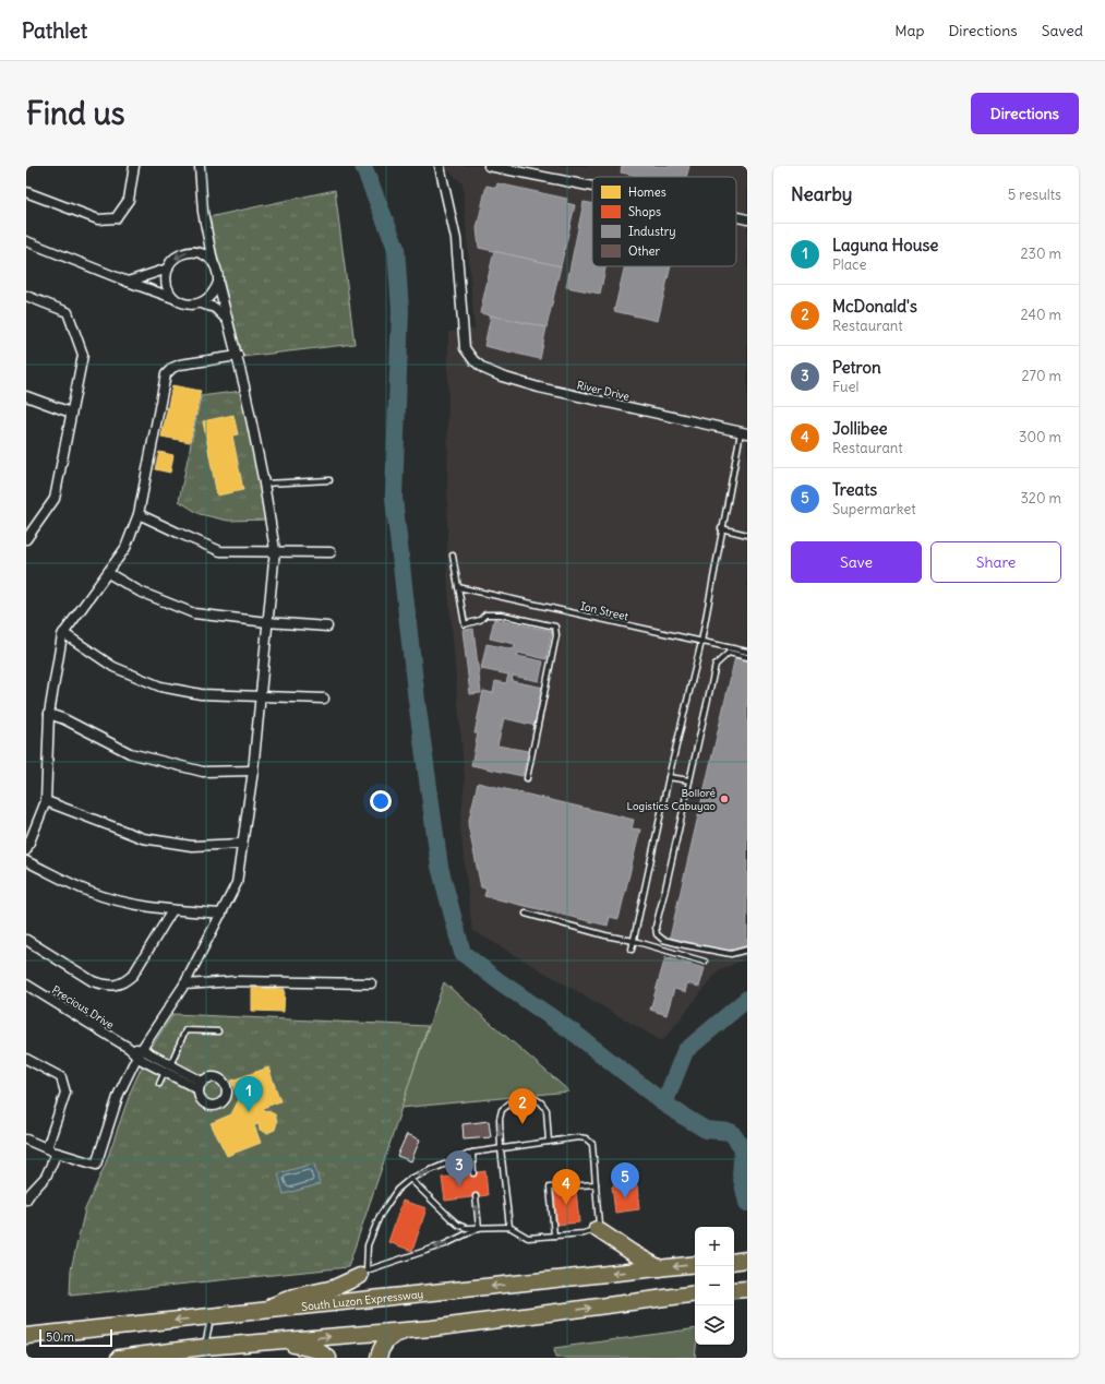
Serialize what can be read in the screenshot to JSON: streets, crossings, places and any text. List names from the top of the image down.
{
  "streets": {
    "highway": ["South Luzon Expressway"],
    "street": ["River Drive", "Precious Drive"],
    "lane": ["Ion Street"]
  },
  "places": ["Bolloré Logistics Cabuyao"],
  "legend": [
    "Homes",
    "Shops",
    "Industry",
    "Other"
  ],
  "scale_bar": "50 m",
  "page": {
    "header": "Pathlet",
    "nav": ["Map", "Directions", "Saved"],
    "buttons": [
      "Directions",
      ["Save", "Share"]
    ],
    "title": "Find us",
    "heading": ["Nearby", "5 results"],
    "list": [
      {
        "mark": "1",
        "name": "Laguna House",
        "note": "Place",
        "value": "230 m"
      },
      {
        "mark": "2",
        "name": "McDonald's",
        "note": "Restaurant",
        "value": "240 m"
      },
      {
        "mark": "3",
        "name": "Petron",
        "note": "Fuel",
        "value": "270 m"
      },
      {
        "mark": "4",
        "name": "Jollibee",
        "note": "Restaurant",
        "value": "300 m"
      },
      {
        "mark": "5",
        "name": "Treats",
        "note": "Supermarket",
        "value": "320 m"
      }
    ],
    "pins": [
      "1",
      "2",
      "3",
      "5",
      "4"
    ],
    "map_buttons": ["+", "−"],
    "scale": "50 m"
  }
}
